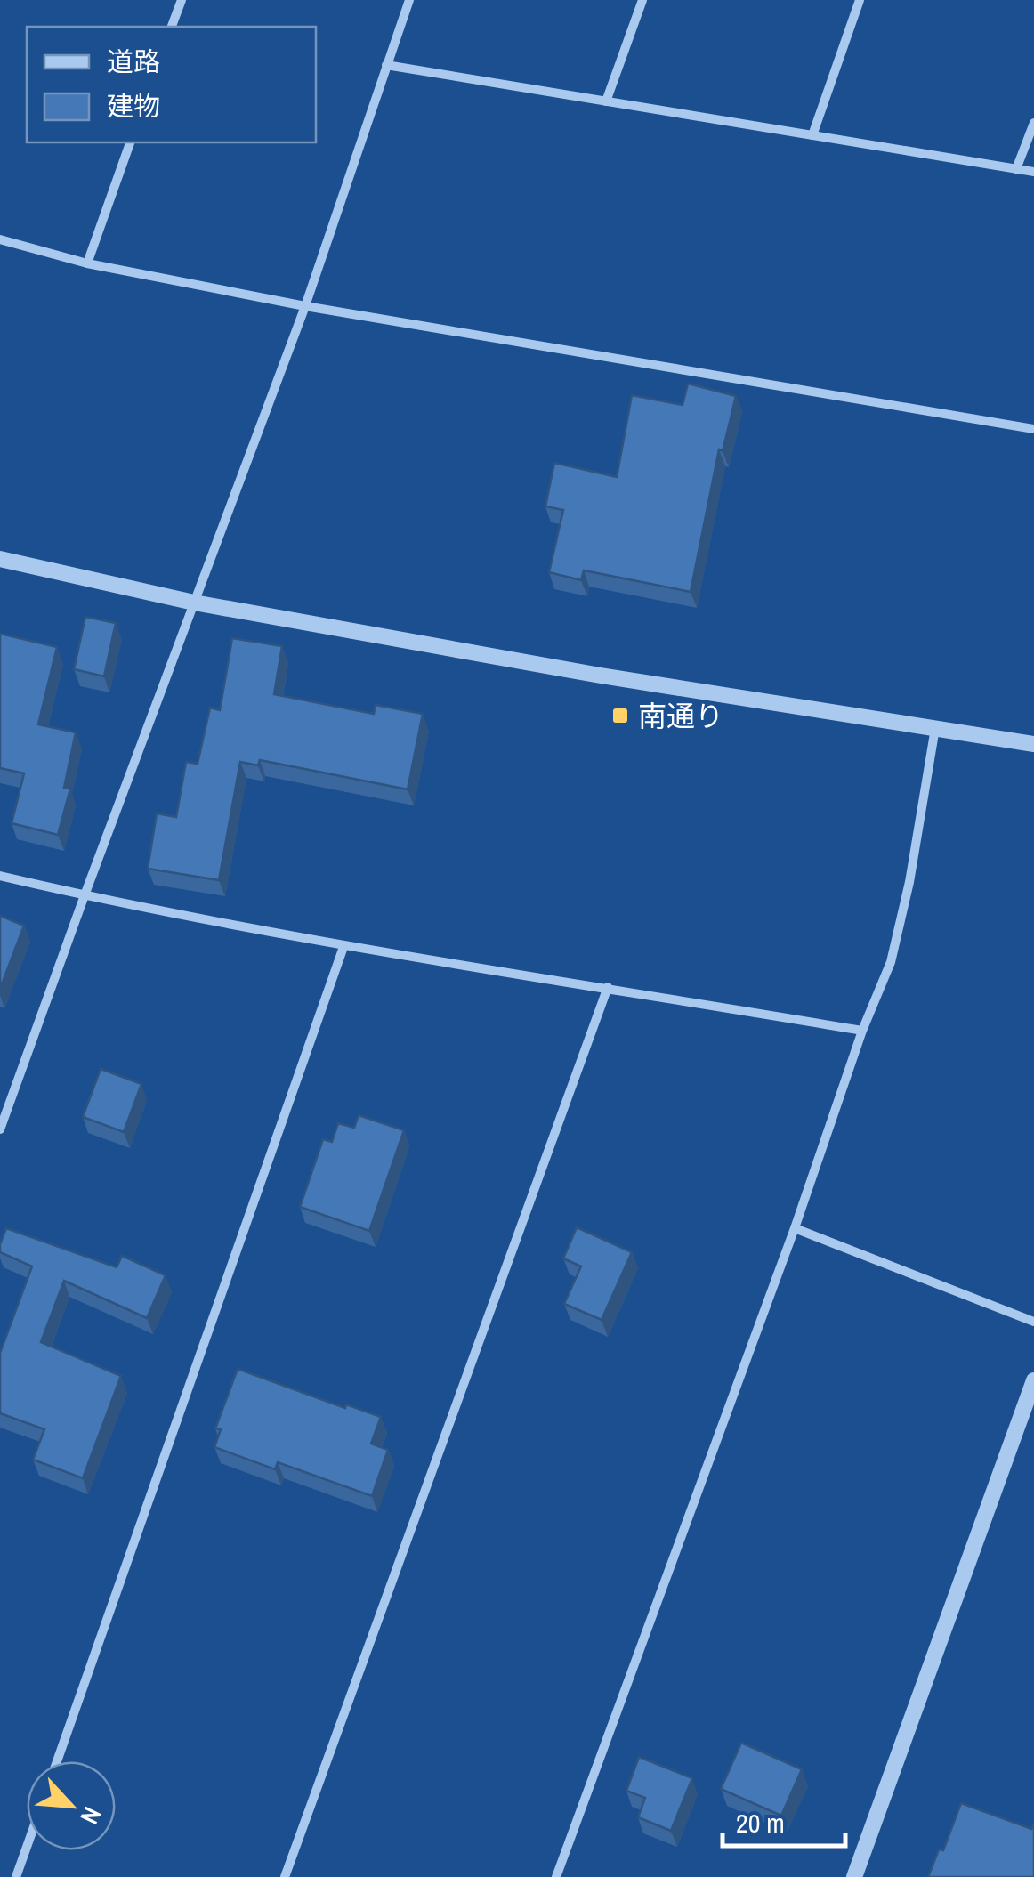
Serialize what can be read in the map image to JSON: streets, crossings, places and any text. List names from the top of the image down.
{
  "places": {
    "transit": ["南通り"]
  },
  "legend": ["道路", "建物"],
  "scale_bar": "20 m",
  "north": "bottom right"
}
